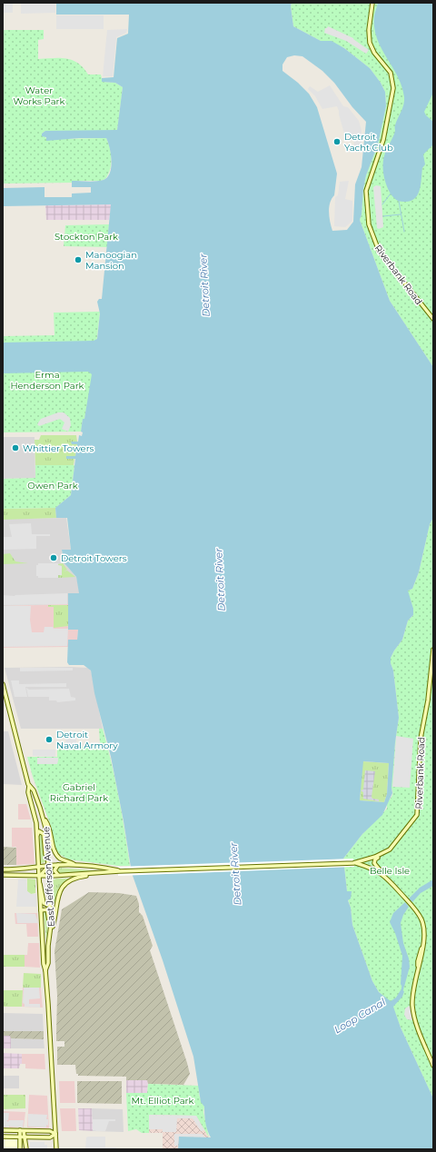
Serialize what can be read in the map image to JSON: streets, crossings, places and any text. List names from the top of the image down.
{
  "streets": {
    "street": ["Riverbank Road", "East Jefferson Avenue"]
  },
  "water": ["Detroit River", "Loop Canal"],
  "parks": [
    "Water Works Park",
    "Stockton Park",
    "Erma Henderson Park",
    "Owen Park",
    "Gabriel Richard Park",
    "Belle Isle",
    "Mt. Elliot Park"
  ],
  "places": [
    "Detroit Yacht Club",
    "Manoogian Mansion",
    "Whittier Towers",
    "Detroit Towers",
    "Detroit Naval Armory"
  ]
}
